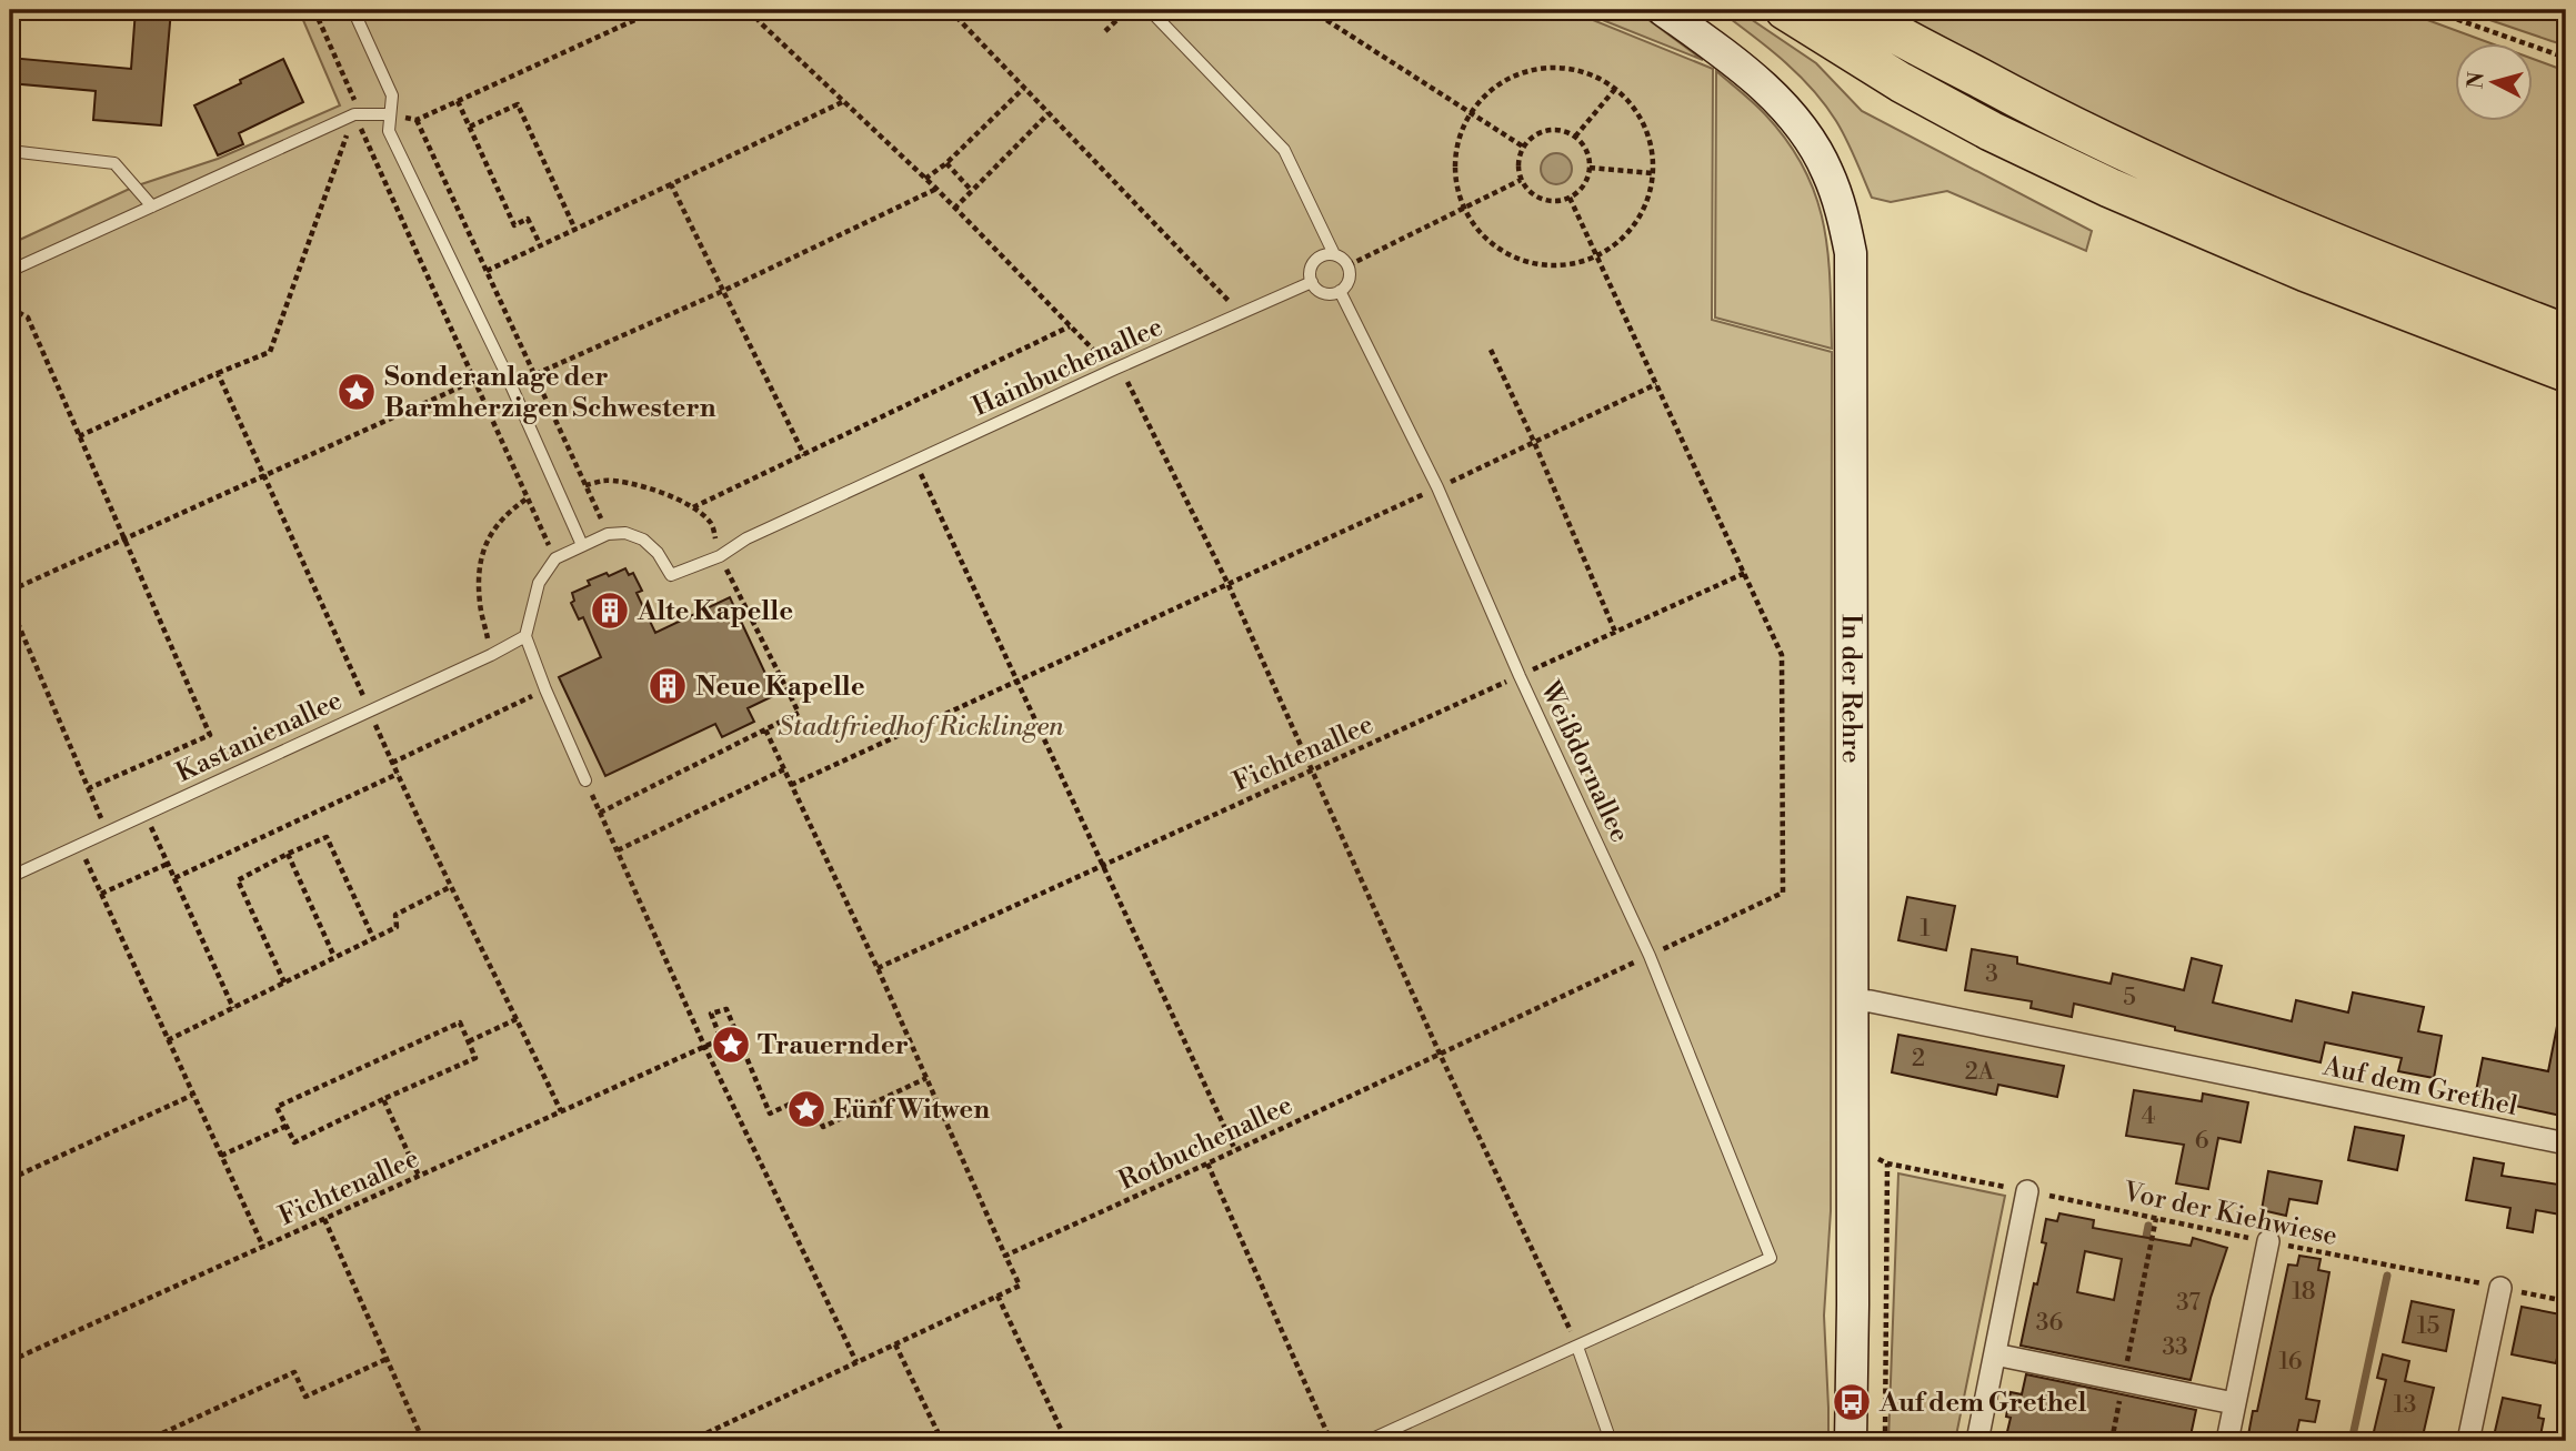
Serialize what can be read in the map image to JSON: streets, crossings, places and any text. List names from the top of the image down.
{
  "streets": {
    "street": ["In der Rehre", "Auf dem Grethel"],
    "lane": ["Hainbuchenallee", "Kastanienallee", "Weißdornallee"],
    "path": ["Fichtenallee", "Rotbuchenallee", "Vor der Kiehwiese"]
  },
  "crossings": [
    ["Hainbuchenallee", "Weißdornallee"],
    ["In der Rehre", "Auf dem Grethel"],
    ["Fichtenallee", "Weißdornallee"],
    ["Fichtenallee", "Rotbuchenallee"],
    ["Weißdornallee", "Rotbuchenallee"]
  ],
  "parks": ["Stadtfriedhof Ricklingen"],
  "places": {
    "place": ["Sonderanlage der Barmherzigen Schwestern", "Trauernder", "Fünf Witwen"],
    "building": ["Alte Kapelle", "Neue Kapelle"],
    "bus stop": ["Auf dem Grethel"]
  },
  "house_numbers": [
    "1",
    "3",
    "5",
    "2",
    "2A",
    "4",
    "6",
    "18",
    "37",
    "36",
    "15",
    "33",
    "16",
    "13"
  ],
  "north": "left"
}
